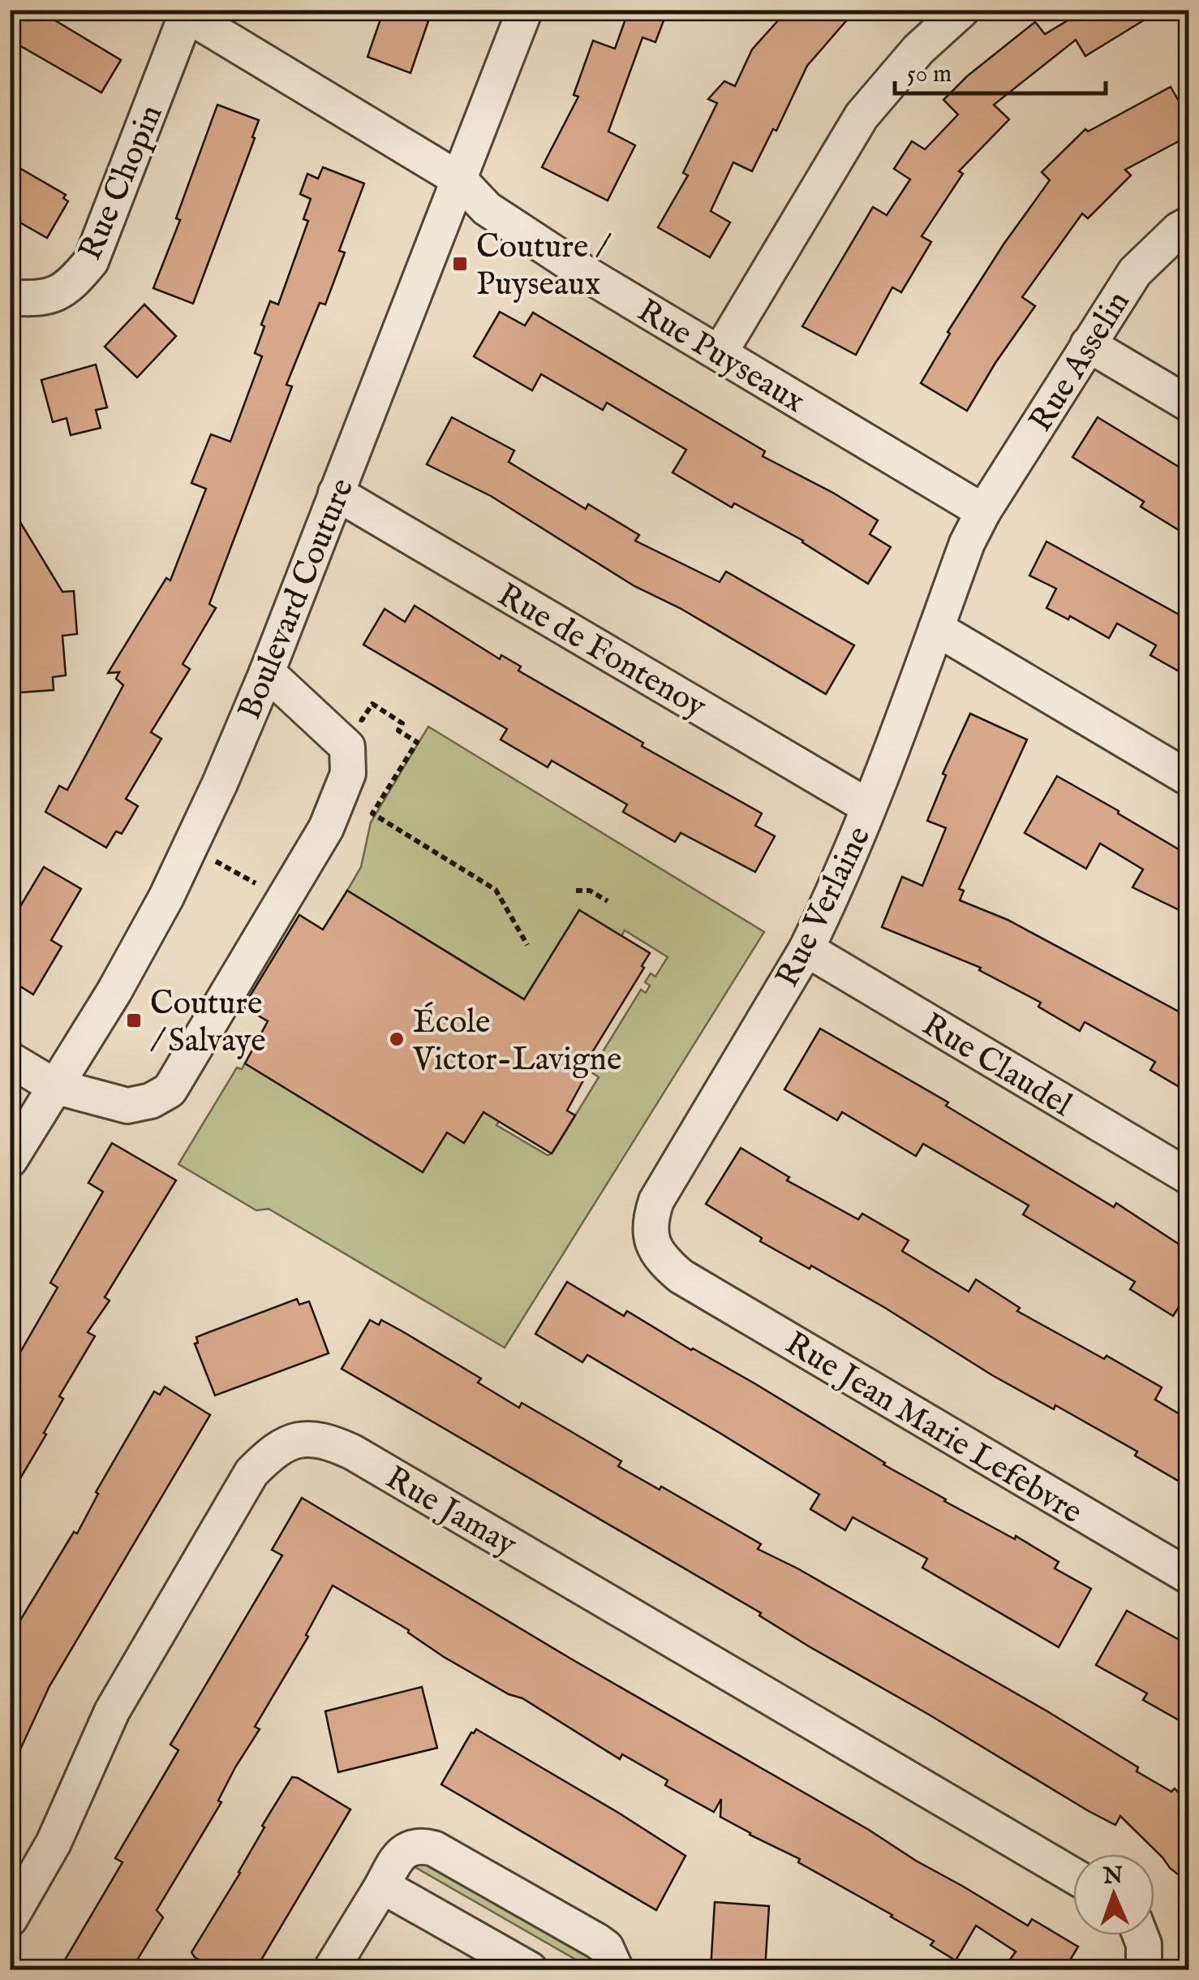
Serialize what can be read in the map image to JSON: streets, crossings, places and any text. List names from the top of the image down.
{
  "streets": {
    "street": [
      "Rue Chopin",
      "Rue Puyseaux",
      "Rue Asselin",
      "Boulevard Couture",
      "Rue de Fontenoy",
      "Rue Verlaine",
      "Rue Claudel",
      "Rue Jean Marie Lefebvre",
      "Rue Jamay"
    ]
  },
  "crossings": [
    ["Rue Chopin", "Rue Puyseaux"],
    ["Rue Puyseaux", "Rue Asselin"],
    ["Rue Puyseaux", "Boulevard Couture"],
    ["Rue Puyseaux", "Rue Verlaine"],
    ["Rue Asselin", "Rue Verlaine"],
    ["Boulevard Couture", "Rue de Fontenoy"],
    ["Rue de Fontenoy", "Rue Verlaine"],
    ["Rue Verlaine", "Rue Claudel"],
    ["Rue Verlaine", "Rue Jean Marie Lefebvre"]
  ],
  "places": {
    "transit": ["Couture / Puyseaux", "Couture / Salvaye"],
    "other": ["École Victor-Lavigne"]
  },
  "scale_bar": "50 m",
  "north": "top"
}
